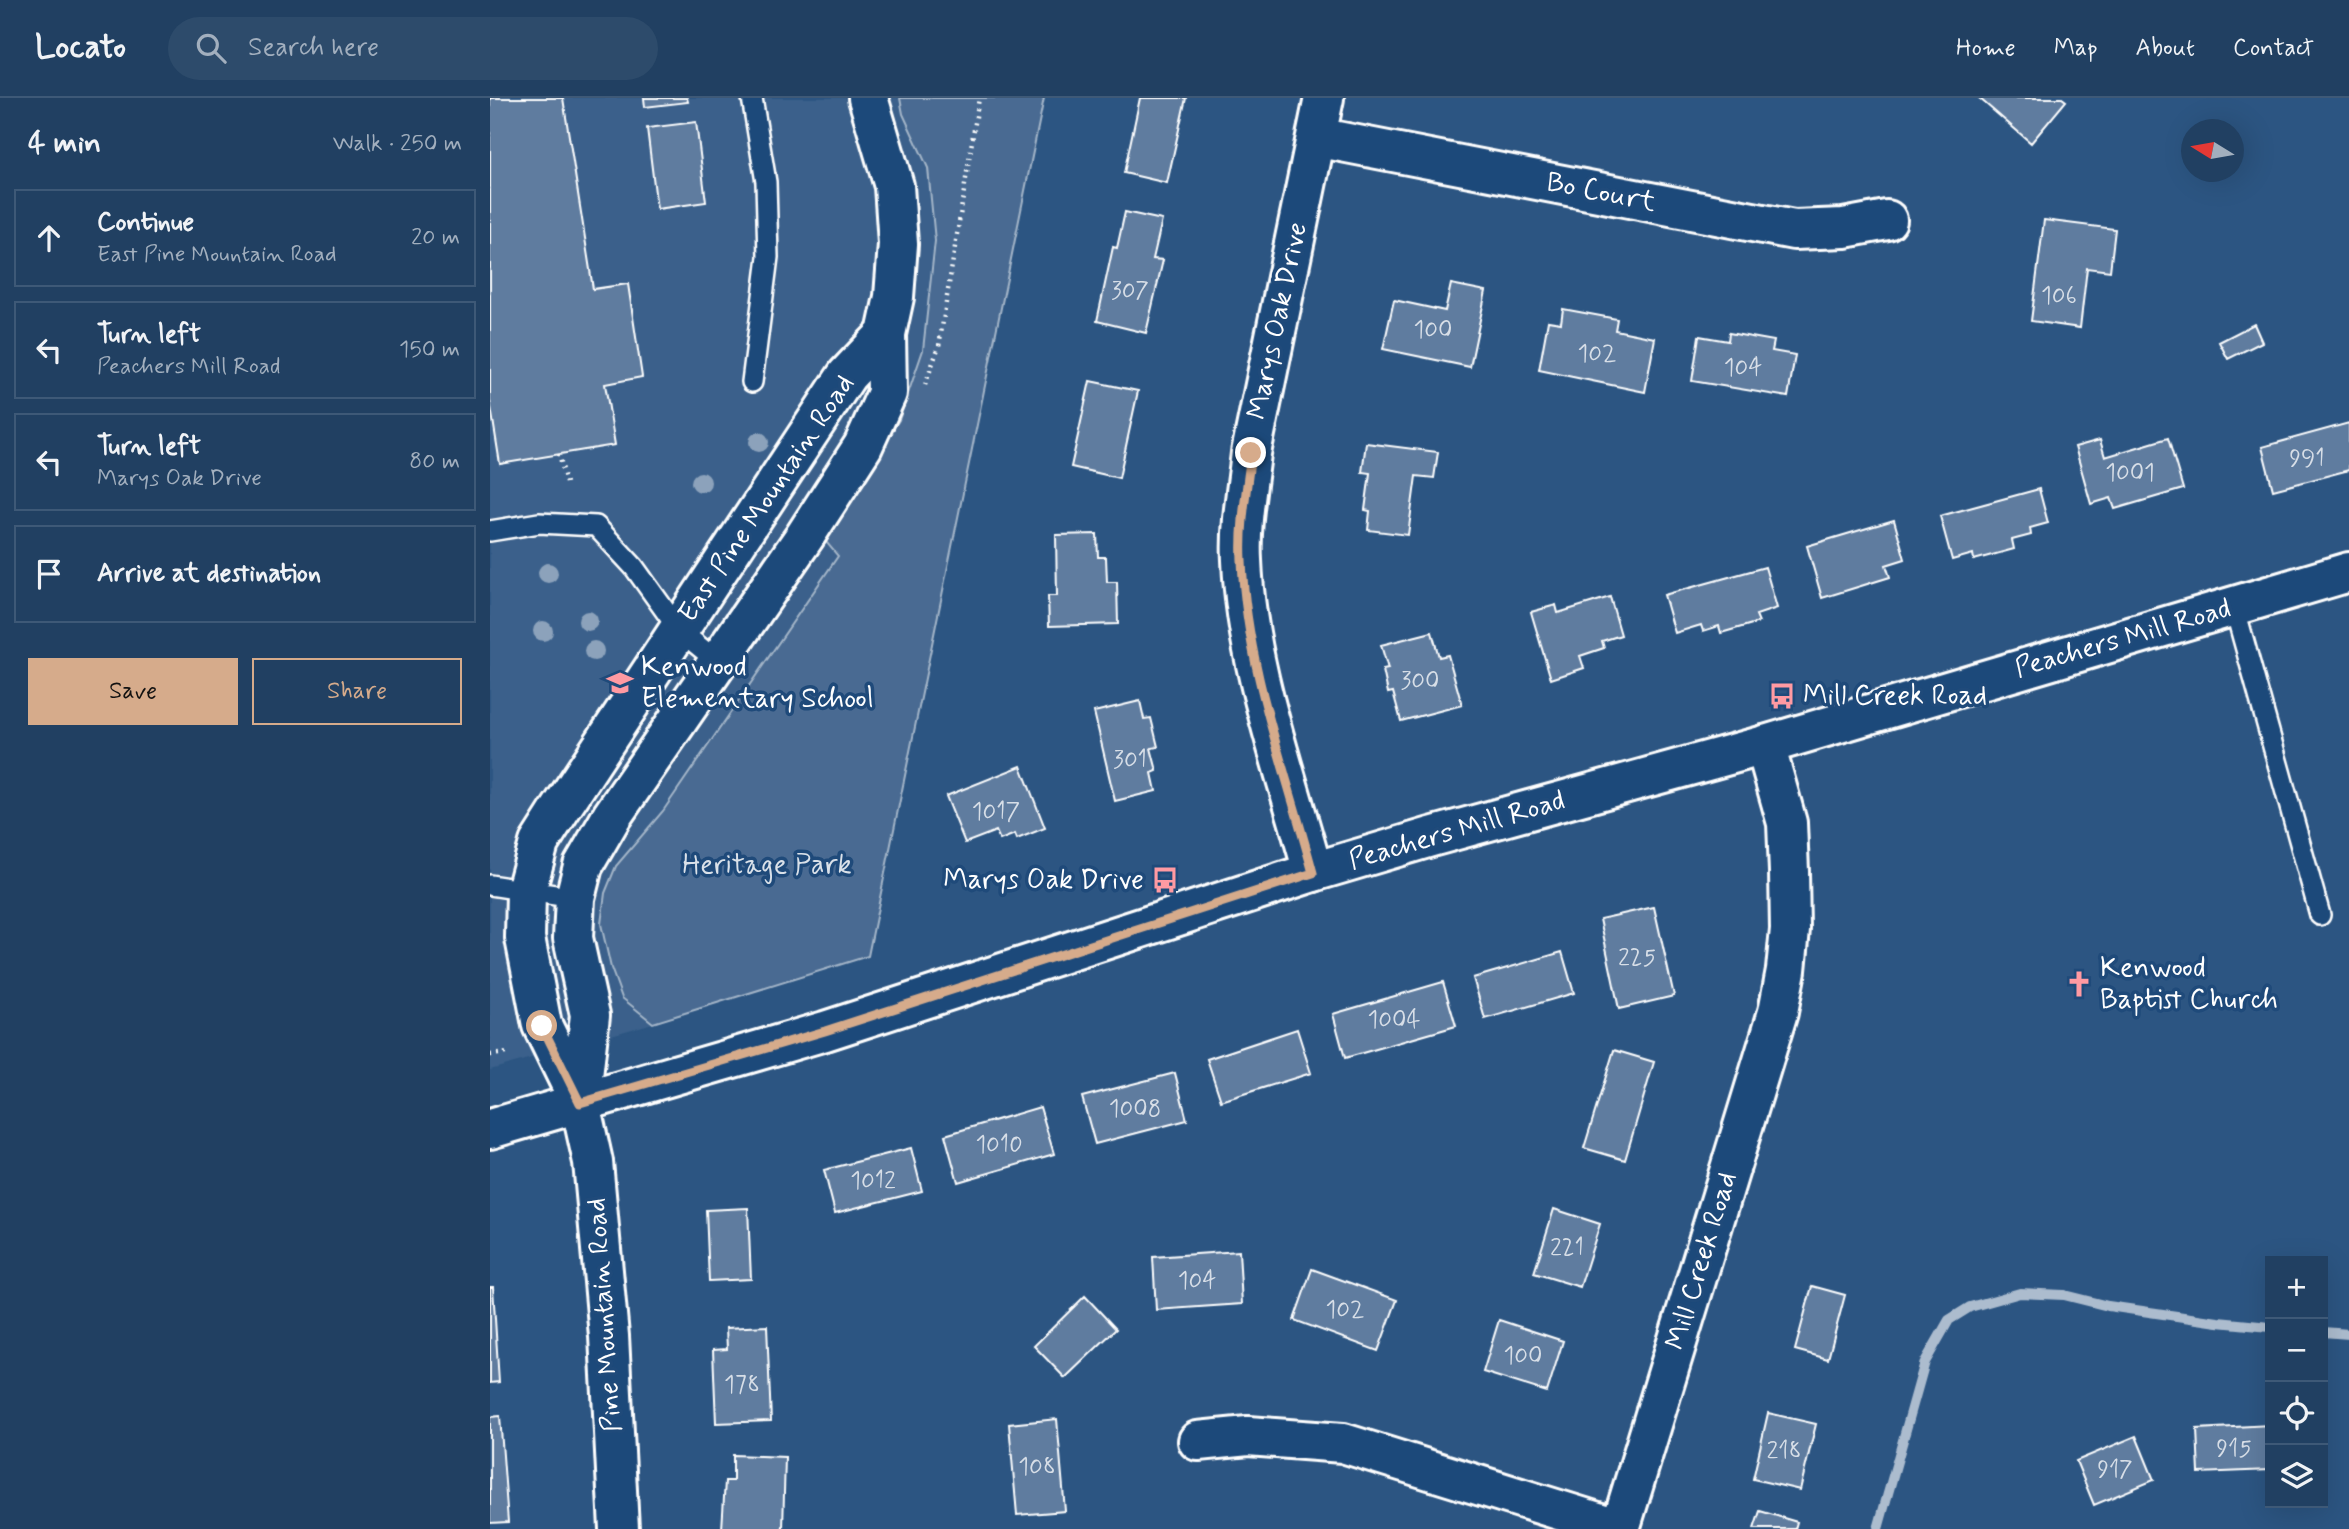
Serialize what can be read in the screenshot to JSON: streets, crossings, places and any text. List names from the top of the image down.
{
  "streets": {
    "street": [
      "Bo Court",
      "Marys Oak Drive",
      "East Pine Mountain Road",
      "Peachers Mill Road",
      "Mill Creek Road",
      "Pine Mountain Road"
    ]
  },
  "crossings": [
    ["Bo Court", "Marys Oak Drive"],
    ["Marys Oak Drive", "Peachers Mill Road"],
    ["East Pine Mountain Road", "Peachers Mill Road"],
    ["East Pine Mountain Road", "Pine Mountain Road"],
    ["Peachers Mill Road", "Mill Creek Road"],
    ["Peachers Mill Road", "Pine Mountain Road"]
  ],
  "parks": ["Heritage Park"],
  "places": {
    "school or university": ["Kenwood Elementary School"],
    "bus stop": ["Mill Creek Road", "Marys Oak Drive"],
    "church": ["Kenwood Baptist Church"]
  },
  "house_numbers": [
    "307",
    "106",
    "100",
    "102",
    "104",
    "991",
    "1001",
    "300",
    "301",
    "1017",
    "225",
    "1004",
    "1008",
    "1010",
    "1012",
    "221",
    "104",
    "102",
    "100",
    "178",
    "915",
    "218",
    "108",
    "917"
  ],
  "north": "left",
  "page": {
    "header": "Locato",
    "search": "Search here",
    "nav": [
      "Home",
      "Map",
      "About",
      "Contact"
    ],
    "heading": ["4 min", "Walk · 250 m"],
    "list": [
      ["Continue", "East Pine Mountain Road", "20 m"],
      ["Turn left", "Peachers Mill Road", "150 m"],
      ["Turn left", "Marys Oak Drive", "80 m"],
      "Arrive at destination"
    ],
    "buttons": ["Save", "Share"],
    "map_buttons": ["+", "−"]
  }
}
